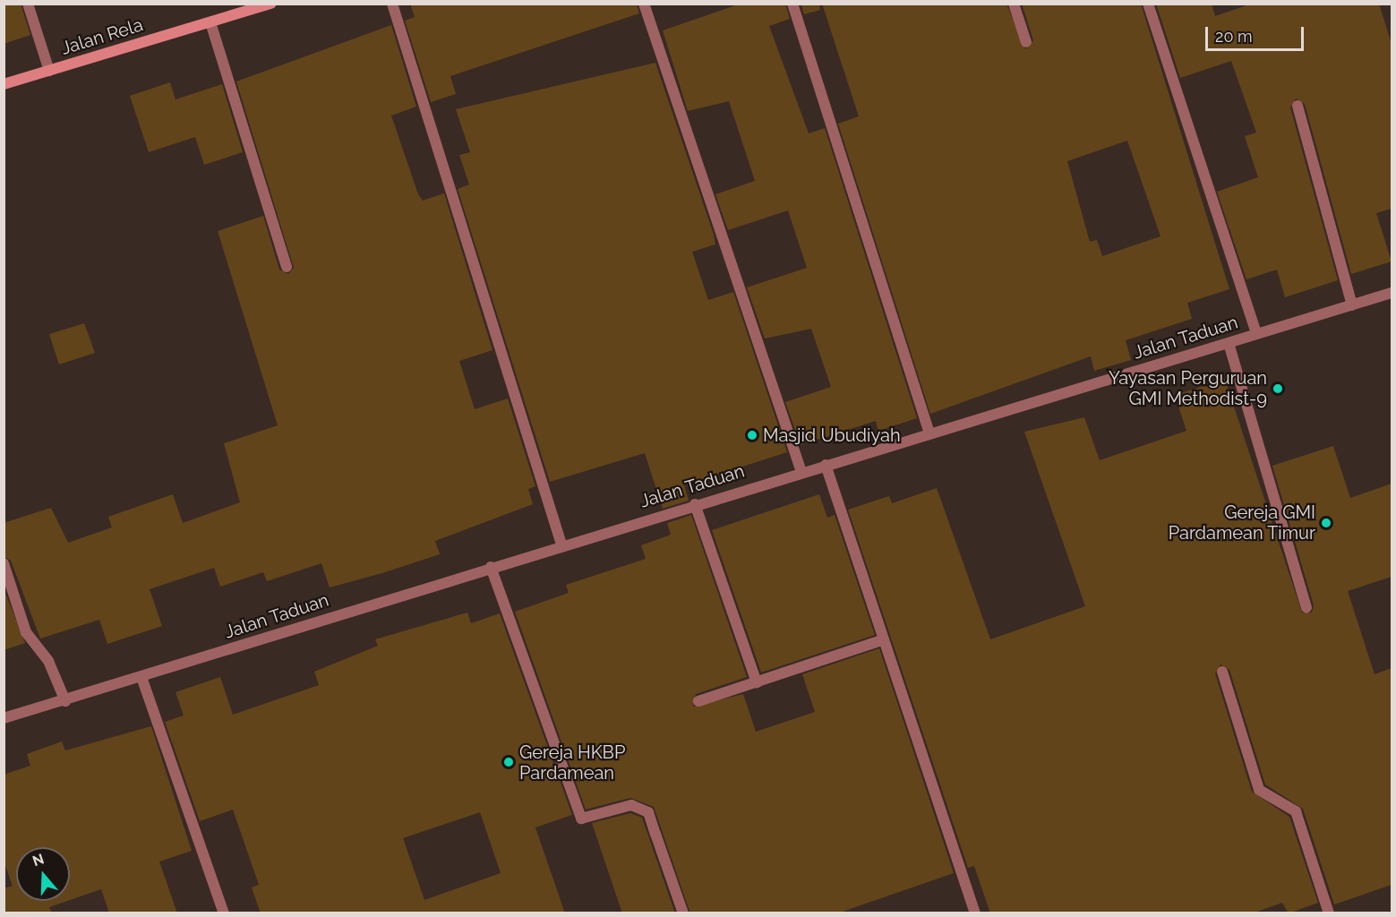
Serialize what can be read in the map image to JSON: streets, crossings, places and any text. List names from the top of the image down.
{
  "streets": {
    "street": ["Jalan Rela", "Jalan Taduan"]
  },
  "places": [
    "Yayasan Perguruan GMI Methodist-9",
    "Masjid Ubudiyah",
    "Gereja GMI Pardamean Timur",
    "Gereja HKBP Pardamean"
  ],
  "scale_bar": "20 m",
  "north": "top"
}
